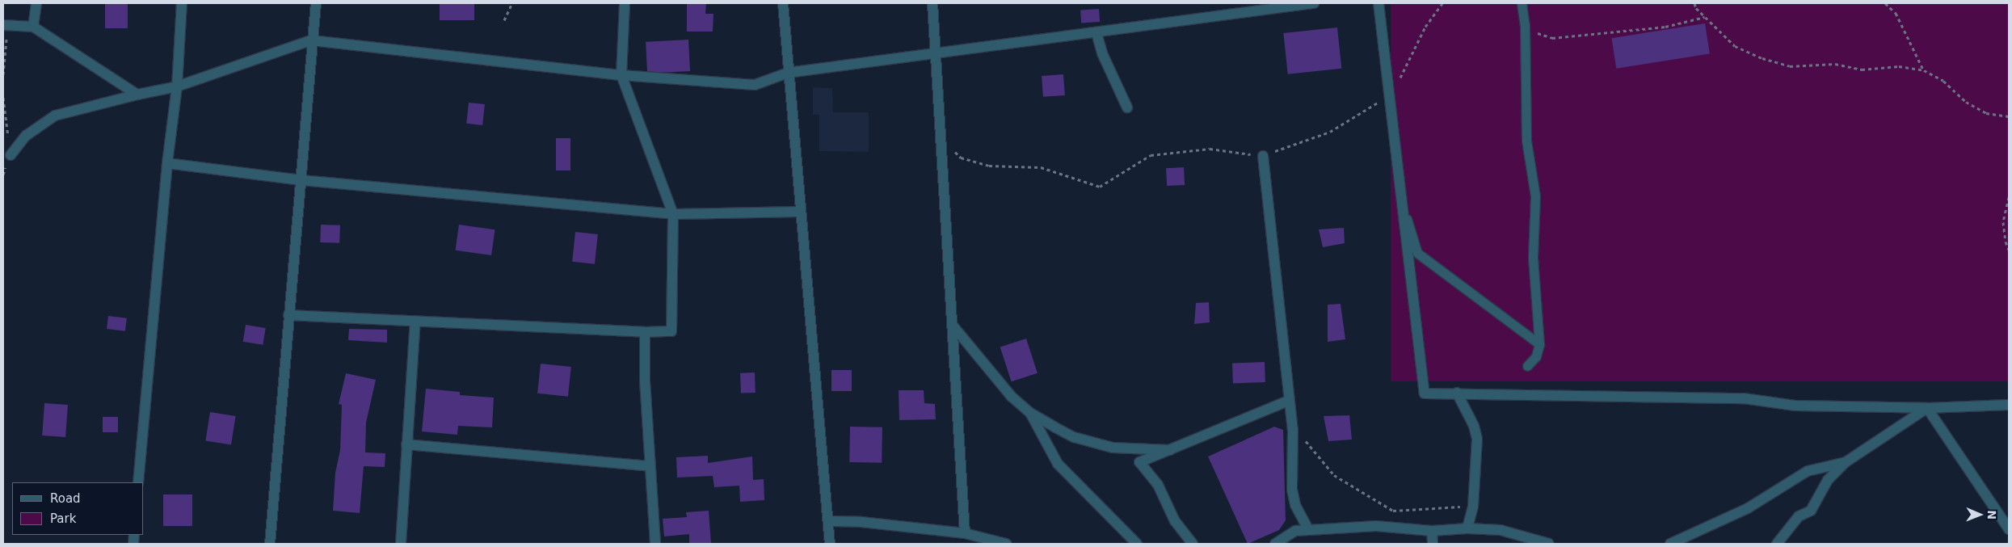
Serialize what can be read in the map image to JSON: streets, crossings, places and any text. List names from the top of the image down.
{
  "legend": ["Road", "Park"],
  "north": "right"
}
